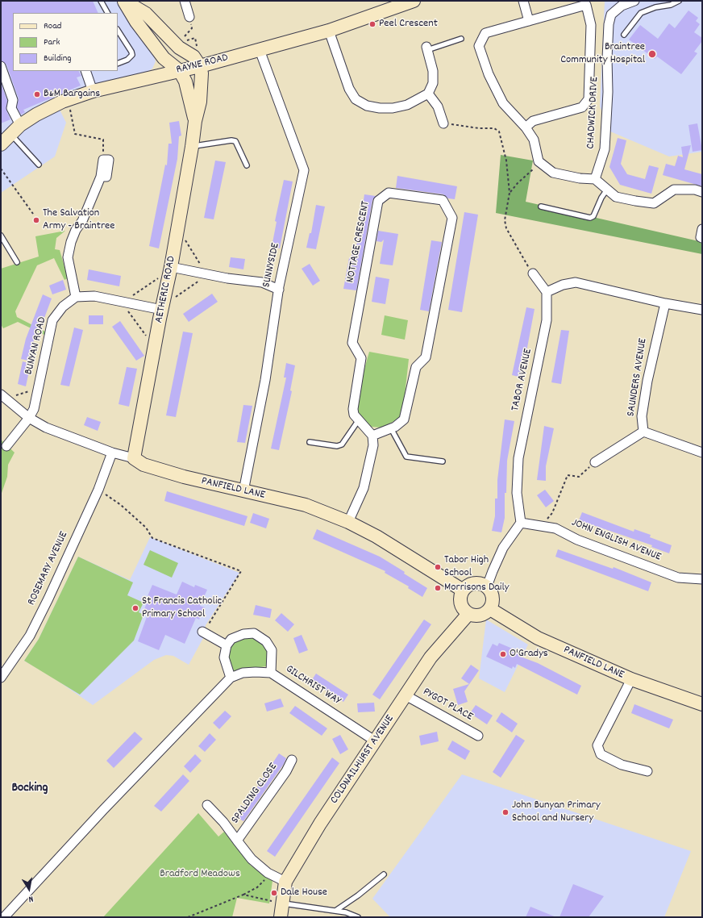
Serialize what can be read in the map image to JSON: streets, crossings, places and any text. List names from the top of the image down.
{
  "streets": {
    "street": [
      "RAYNE ROAD",
      "CHADWICK DRIVE",
      "NOTTAGE CRESCENT",
      "SUNNYSIDE",
      "AETHERIC ROAD",
      "BUNYAN ROAD",
      "SAUNDERS AVENUE",
      "TABOR AVENUE",
      "PANFIELD LANE",
      "JOHN ENGLISH AVENUE",
      "ROSEMARY AVENUE",
      "GILCHRIST WAY",
      "PYGOT PLACE",
      "COLDNAILHURST AVENUE",
      "SPALDING CLOSE"
    ]
  },
  "crossings": [
    ["RAYNE ROAD", "SUNNYSIDE"],
    ["RAYNE ROAD", "AETHERIC ROAD"],
    ["SUNNYSIDE", "PANFIELD LANE"],
    ["AETHERIC ROAD", "PANFIELD LANE"],
    ["BUNYAN ROAD", "PANFIELD LANE"],
    ["TABOR AVENUE", "JOHN ENGLISH AVENUE"],
    ["PANFIELD LANE", "ROSEMARY AVENUE"],
    ["PANFIELD LANE", "COLDNAILHURST AVENUE"],
    ["GILCHRIST WAY", "COLDNAILHURST AVENUE"],
    ["PYGOT PLACE", "COLDNAILHURST AVENUE"],
    ["COLDNAILHURST AVENUE", "SPALDING CLOSE"]
  ],
  "districts": ["Bocking"],
  "parks": ["Bradford Meadows"],
  "places": [
    "Peel Crescent",
    "Braintree Community Hospital",
    "B&M Bargains",
    "The Salvation Army - Braintree",
    "Tabor High School",
    "Morrisons Daily",
    "St Francis Catholic Primary School",
    "O'Gradys",
    "John Bunyan Primary School and Nursery",
    "Dale House"
  ],
  "legend": ["Road", "Park", "Building"],
  "north": "bottom"
}
